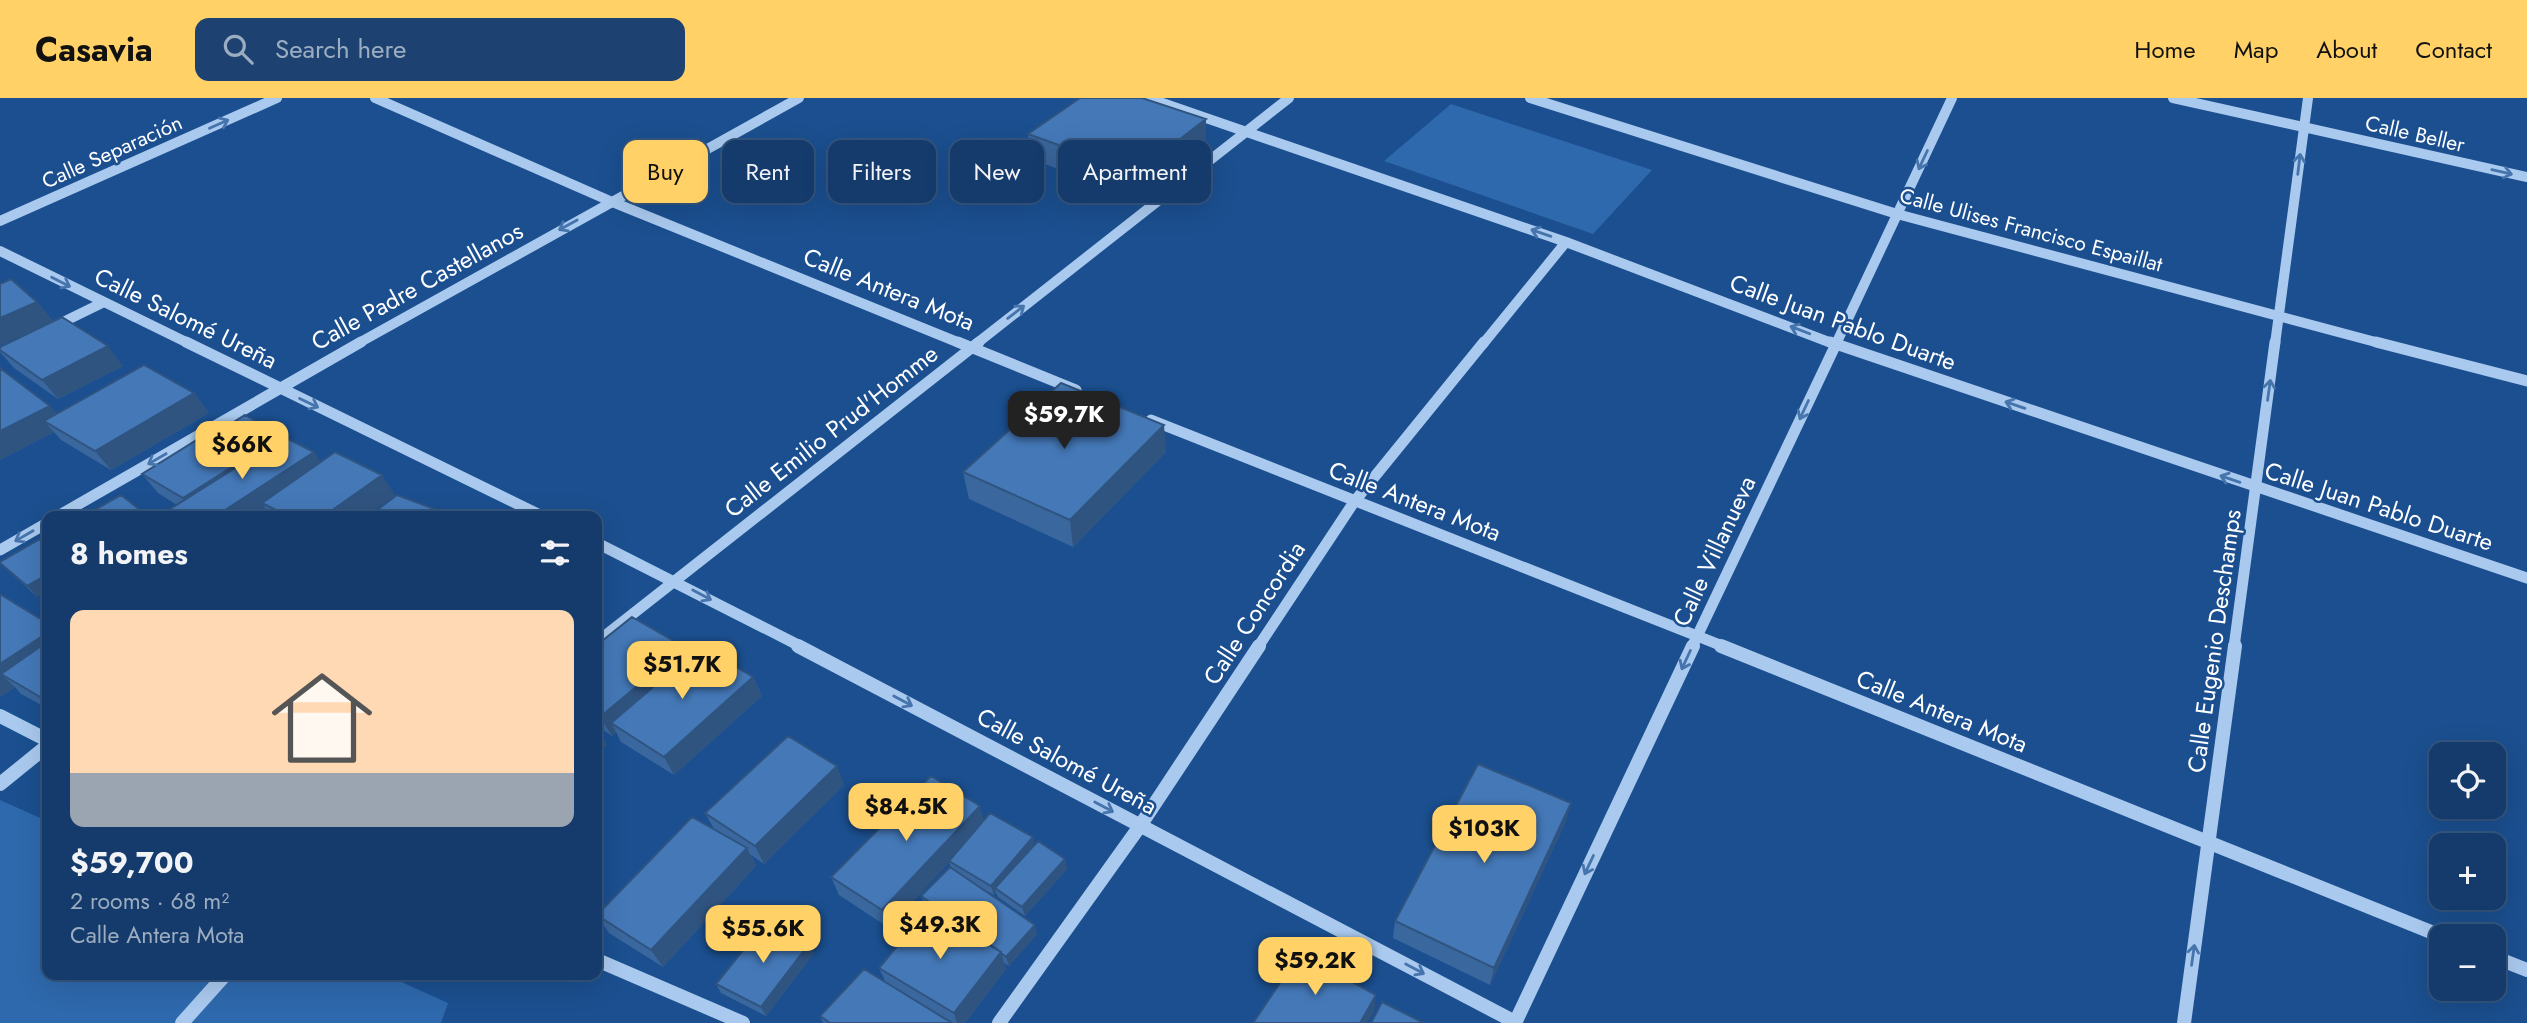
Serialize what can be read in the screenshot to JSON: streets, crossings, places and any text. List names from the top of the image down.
{
  "streets": {
    "street": [
      "Calle Beller",
      "Calle Separación",
      "Calle Ulises Francisco Espaillat",
      "Calle Padre Castellanos",
      "Calle Antera Mota",
      "Calle Salomé Ureña",
      "Calle Juan Pablo Duarte",
      "Calle Emilio Prud'Homme",
      "Calle Villanueva",
      "Calle Concordia",
      "Calle Eugenio Deschamps"
    ]
  },
  "crossings": [
    ["Calle Beller", "Calle Eugenio Deschamps"],
    ["Calle Ulises Francisco Espaillat", "Calle Villanueva"],
    ["Calle Ulises Francisco Espaillat", "Calle Eugenio Deschamps"],
    ["Calle Padre Castellanos", "Calle Antera Mota"],
    ["Calle Padre Castellanos", "Calle Salomé Ureña"],
    ["Calle Antera Mota", "Calle Emilio Prud'Homme"],
    ["Calle Antera Mota", "Calle Villanueva"],
    ["Calle Antera Mota", "Calle Concordia"],
    ["Calle Antera Mota", "Calle Eugenio Deschamps"],
    ["Calle Salomé Ureña", "Calle Emilio Prud'Homme"],
    ["Calle Salomé Ureña", "Calle Villanueva"],
    ["Calle Salomé Ureña", "Calle Concordia"],
    ["Calle Juan Pablo Duarte", "Calle Emilio Prud'Homme"],
    ["Calle Juan Pablo Duarte", "Calle Villanueva"],
    ["Calle Juan Pablo Duarte", "Calle Concordia"],
    ["Calle Juan Pablo Duarte", "Calle Eugenio Deschamps"]
  ],
  "one_way": [
    "Calle Beller",
    "Calle Separación",
    "Calle Padre Castellanos",
    "Calle Salomé Ureña",
    "Calle Juan Pablo Duarte",
    "Calle Emilio Prud'Homme",
    "Calle Villanueva",
    "Calle Eugenio Deschamps"
  ],
  "page": {
    "header": "Casavia",
    "search": "Search here",
    "nav": [
      "Home",
      "Map",
      "About",
      "Contact"
    ],
    "chip": [
      "Buy",
      "Rent",
      "Filters",
      "New",
      "Apartment"
    ],
    "price": [
      "$59.7K",
      "$66K",
      "$51.7K",
      "$84.5K",
      "$103K",
      "$49.3K",
      "$55.6K",
      "$59.2K"
    ],
    "heading": "8 homes",
    "list": [
      {
        "name": "$59,700",
        "note": "2 rooms · 68 m² · Calle Antera Mota"
      }
    ],
    "map_buttons": ["+", "−"]
  }
}
